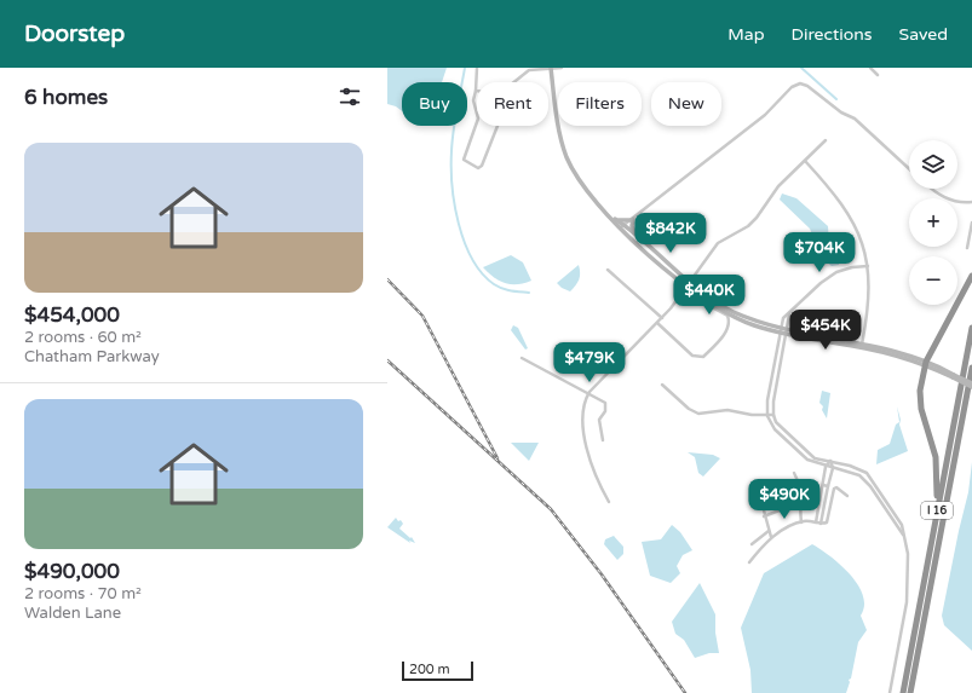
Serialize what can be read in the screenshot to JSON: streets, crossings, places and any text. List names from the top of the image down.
{
  "streets": {
    "highway": ["I 16"]
  },
  "scale_bar": "200 m",
  "page": {
    "header": "Doorstep",
    "nav": ["Map", "Directions", "Saved"],
    "heading": "6 homes",
    "chip": [
      "Buy",
      "Rent",
      "Filters",
      "New"
    ],
    "list": [
      {
        "name": "$454,000",
        "note": "2 rooms · 60 m² · Chatham Parkway"
      },
      {
        "name": "$490,000",
        "note": "2 rooms · 70 m² · Walden Lane"
      }
    ],
    "map_buttons": ["+", "−"],
    "price": [
      "$842K",
      "$704K",
      "$440K",
      "$454K",
      "$479K",
      "$490K"
    ],
    "scale": "200 m"
  }
}
